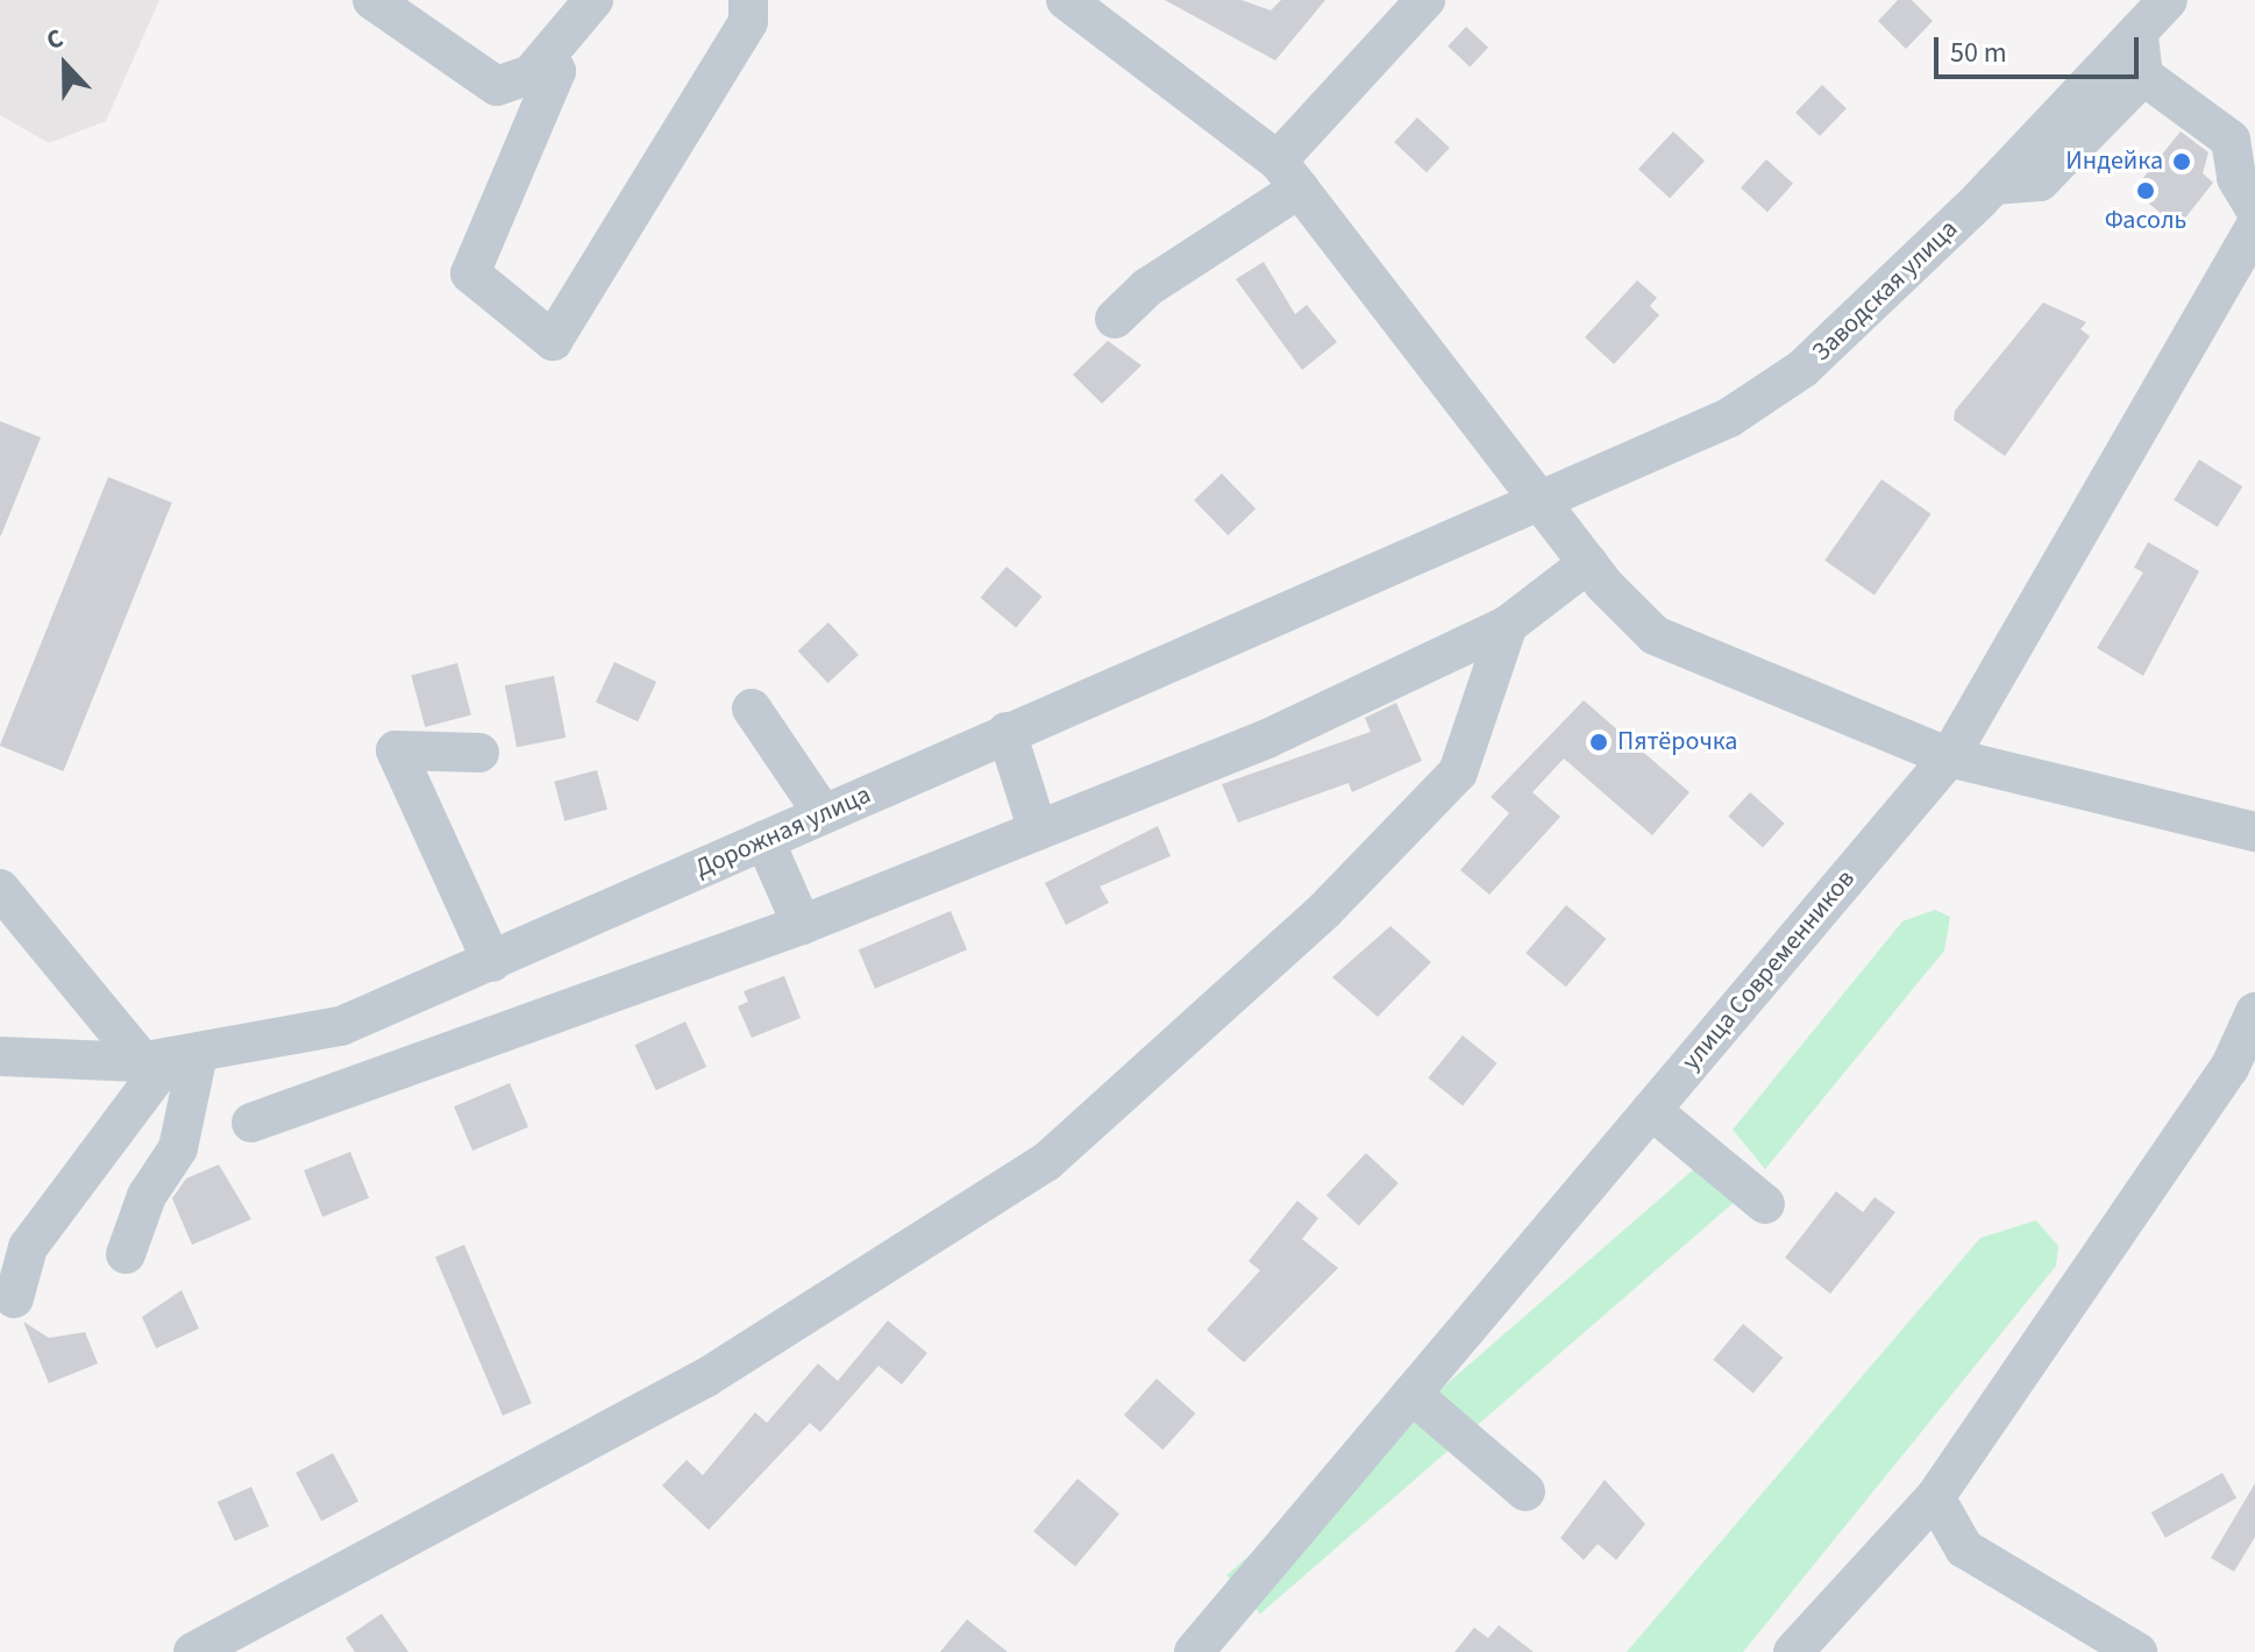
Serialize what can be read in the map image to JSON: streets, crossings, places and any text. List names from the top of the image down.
{
  "streets": {
    "street": ["Заводская улица", "Дорожная улица", "улица Современников"]
  },
  "crossings": [
    ["Заводская улица", "Дорожная улица"]
  ],
  "places": ["Индейка", "Фасоль", "Пятёрочка"],
  "scale_bar": "50 m",
  "north": "top"
}
